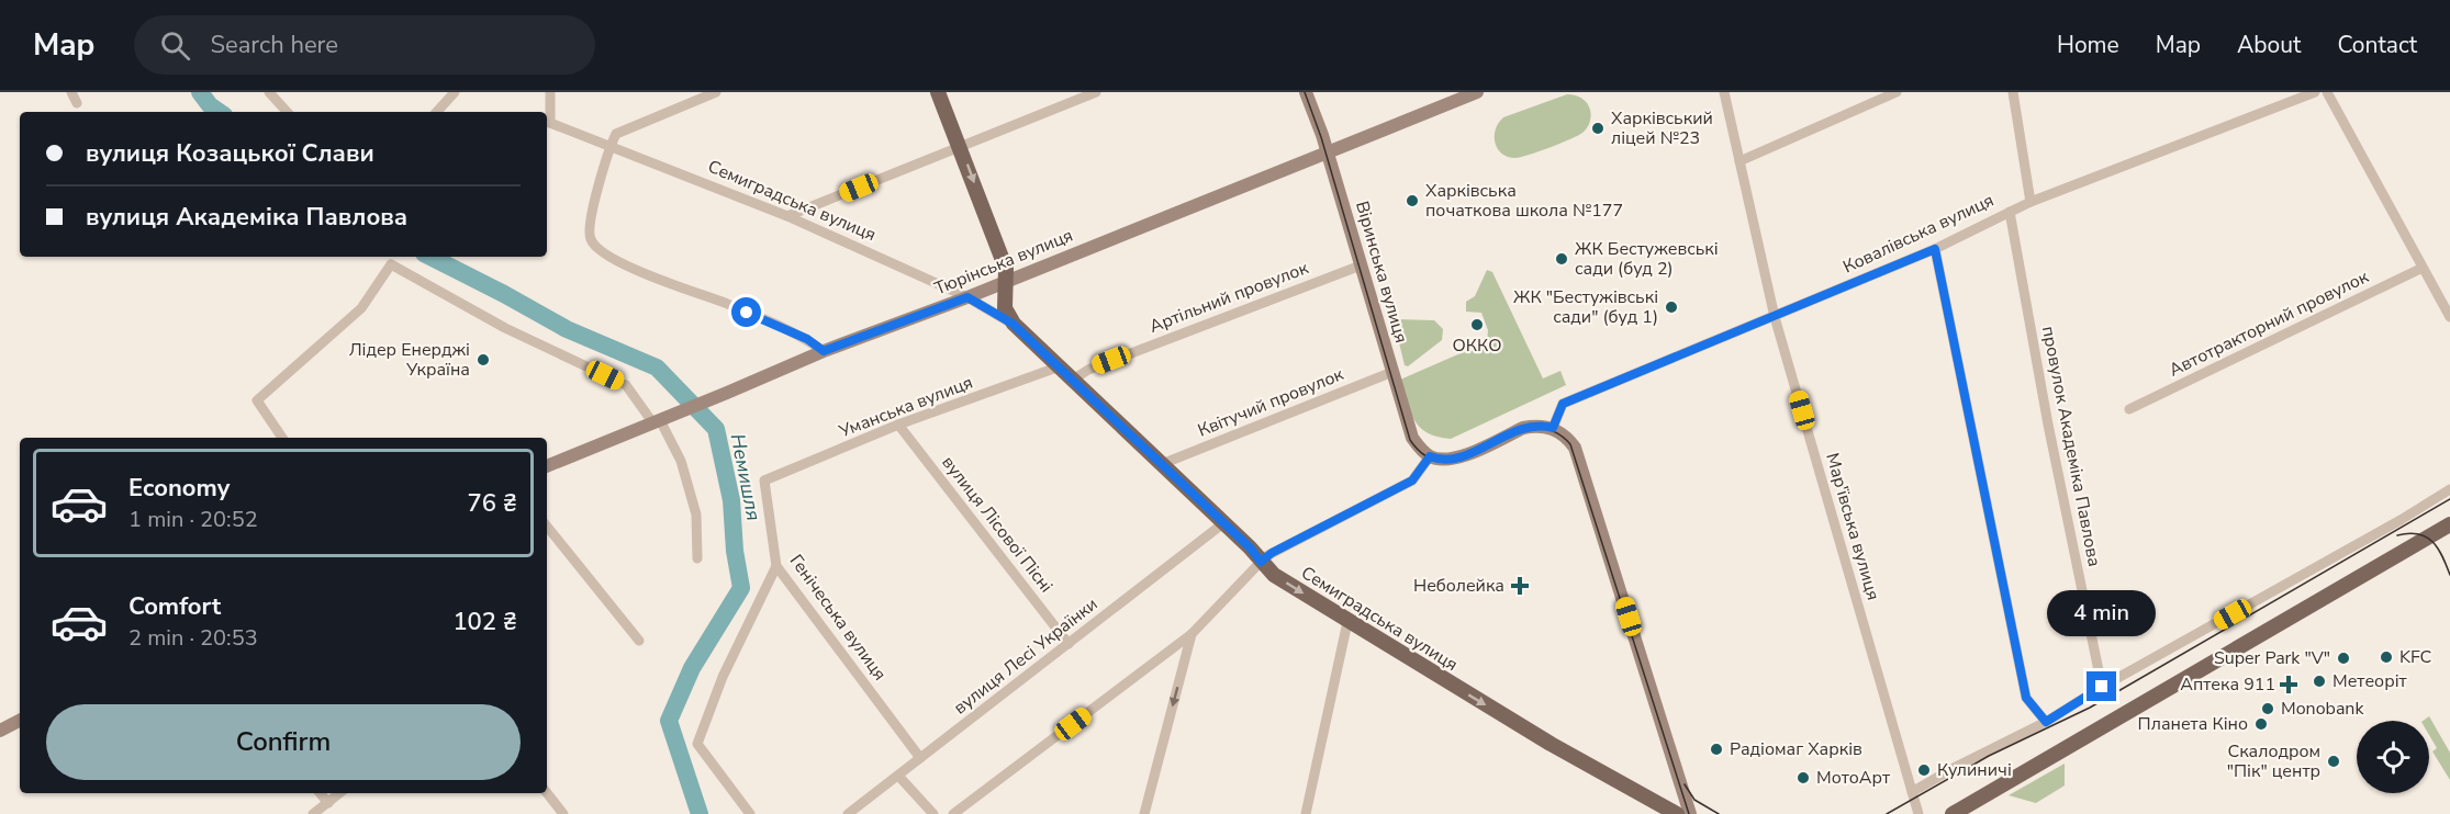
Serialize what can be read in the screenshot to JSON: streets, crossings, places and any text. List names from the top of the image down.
{
  "streets": {
    "main road": ["Семиградська вулиця", "Тюрінська вулиця", "Віринська вулиця"],
    "street": [
      "Ковалівська вулиця",
      "Артільний провулок",
      "Автотракторний провулок",
      "Квітучий провулок",
      "Уманська вулиця",
      "провулок Академіка Павлова",
      "вулиця Лісової Пісні",
      "Мар'ївська вулиця",
      "Генічеська вулиця",
      "вулиця Лесі Українки"
    ]
  },
  "crossings": [
    ["Семиградська вулиця", "Тюрінська вулиця"],
    ["Семиградська вулиця", "Артільний провулок"],
    ["Семиградська вулиця", "Квітучий провулок"],
    ["Семиградська вулиця", "Уманська вулиця"],
    ["Семиградська вулиця", "вулиця Лесі Українки"],
    ["Ковалівська вулиця", "провулок Академіка Павлова"],
    ["Ковалівська вулиця", "Мар'ївська вулиця"],
    ["Тюрінська вулиця", "Віринська вулиця"],
    ["Віринська вулиця", "Артільний провулок"],
    ["Віринська вулиця", "Квітучий провулок"],
    ["Уманська вулиця", "вулиця Лісової Пісні"],
    ["Уманська вулиця", "Генічеська вулиця"],
    ["вулиця Лісової Пісні", "вулиця Лесі Українки"],
    ["Генічеська вулиця", "вулиця Лесі Українки"]
  ],
  "one_way": ["Семиградська вулиця"],
  "water": ["Немишля"],
  "places": {
    "other": [
      "Харківський ліцей №23",
      "Харківська початкова школа №177",
      "ЖК Бестужевські сади (буд 2)",
      "ЖК \"Бестужівські сади\" (буд 1)",
      "ОККО",
      "Лідер Енерджі Україна",
      "KFC",
      "Super Park \"V\"",
      "Метеоріт",
      "Monobank",
      "Планета Кіно",
      "Радіомаг Харків",
      "Скалодром \"Пік\" центр",
      "Кулиничі",
      "МотоАрт"
    ],
    "health": ["Неболейка", "Аптека 911"]
  },
  "page": {
    "header": "Map",
    "search": "Search here",
    "nav": [
      "Home",
      "Map",
      "About",
      "Contact"
    ],
    "banner": ["вулиця Козацької Слави", "вулиця Академіка Павлова"],
    "list": [
      {
        "name": "Economy",
        "note": "1 min · 20:52",
        "value": "76 ₴"
      },
      {
        "name": "Comfort",
        "note": "2 min · 20:53",
        "value": "102 ₴"
      }
    ],
    "bubble": "4 min",
    "buttons": "Confirm"
  }
}
